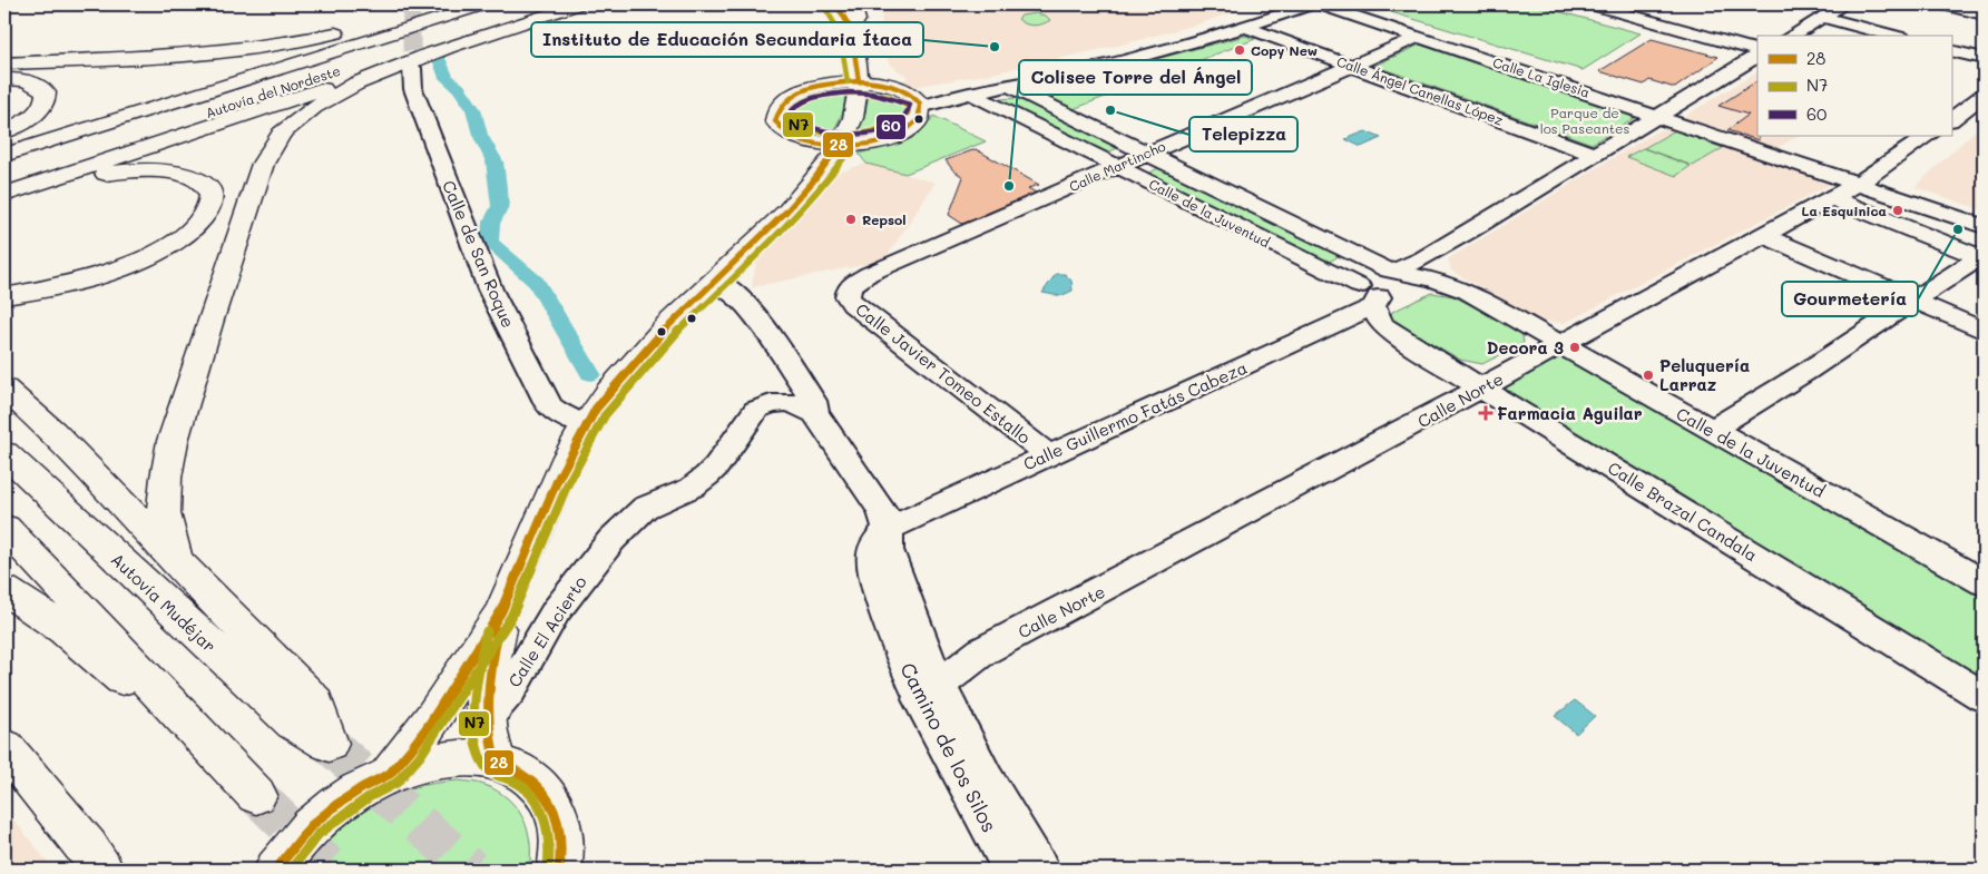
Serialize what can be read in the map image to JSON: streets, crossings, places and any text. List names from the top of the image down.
{
  "streets": {
    "main road": ["Autovía del Nordeste", "Autovía Mudéjar"],
    "street": [
      "Calle La Iglesia",
      "Calle Ángel Canellas López",
      "Calle Martincho",
      "Calle de la Juventud",
      "Calle de San Roque",
      "Calle Javier Tomeo Estallo",
      "Calle Norte",
      "Calle Guillermo Fatás Cabeza",
      "Calle Brazal Candala",
      "Calle El Acierto",
      "Camino de los Silos"
    ]
  },
  "crossings": [
    ["Calle La Iglesia", "Calle Martincho"],
    ["Calle La Iglesia", "Calle Norte"],
    ["Calle La Iglesia", "Calle Guillermo Fatás Cabeza"],
    ["Calle Ángel Canellas López", "Calle Martincho"],
    ["Calle Ángel Canellas López", "Calle Guillermo Fatás Cabeza"],
    ["Calle Martincho", "Calle de la Juventud"],
    ["Calle Martincho", "Calle Javier Tomeo Estallo"],
    ["Calle de la Juventud", "Calle Norte"],
    ["Calle de la Juventud", "Calle Guillermo Fatás Cabeza"],
    ["Calle de la Juventud", "Calle Brazal Candala"],
    ["Calle Javier Tomeo Estallo", "Calle Guillermo Fatás Cabeza"],
    ["Calle Norte", "Calle Brazal Candala"],
    ["Calle Norte", "Camino de los Silos"],
    ["Calle Guillermo Fatás Cabeza", "Calle Brazal Candala"],
    ["Calle Guillermo Fatás Cabeza", "Camino de los Silos"],
    ["Calle El Acierto", "Camino de los Silos"]
  ],
  "parks": ["Parque de los Paseantes"],
  "places": {
    "other": [
      "Instituto de Educación Secundaria Ítaca",
      "Copy New",
      "Telepizza",
      "Colisee Torre del Ángel",
      "La Esquinica",
      "Repsol",
      "Gourmetería",
      "Decora 3",
      "Peluquería Larraz"
    ],
    "health": ["Farmacia Aguilar"]
  },
  "lines": ["transit line 28", "transit line N7", "transit line 60"],
  "legend": ["28", "N7", "60"]
}
